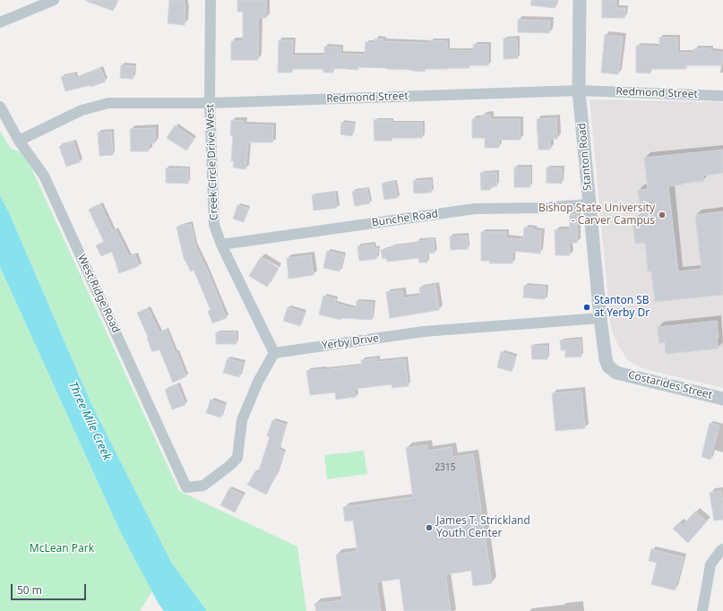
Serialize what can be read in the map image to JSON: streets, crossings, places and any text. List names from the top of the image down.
{
  "streets": {
    "street": [
      "Redmond Street",
      "Stanton Road",
      "Creek Circle Drive West",
      "Bunche Road",
      "West Ridge Road",
      "Yerby Drive",
      "Costarides Street"
    ]
  },
  "crossings": [
    ["Redmond Street", "Stanton Road"],
    ["Redmond Street", "Creek Circle Drive West"],
    ["Redmond Street", "West Ridge Road"],
    ["Stanton Road", "Bunche Road"],
    ["Stanton Road", "Yerby Drive"],
    ["Stanton Road", "Costarides Street"],
    ["Creek Circle Drive West", "Bunche Road"],
    ["Creek Circle Drive West", "West Ridge Road"],
    ["Creek Circle Drive West", "Yerby Drive"],
    ["West Ridge Road", "Yerby Drive"]
  ],
  "water": ["Three Mile Creek"],
  "parks": ["McLean Park"],
  "places": ["Bishop State University - Carver Campus", "Stanton SB at Yerby Dr", "James T. Strickland Youth Center"],
  "house_numbers": ["2315"],
  "scale_bar": "50 m"
}
